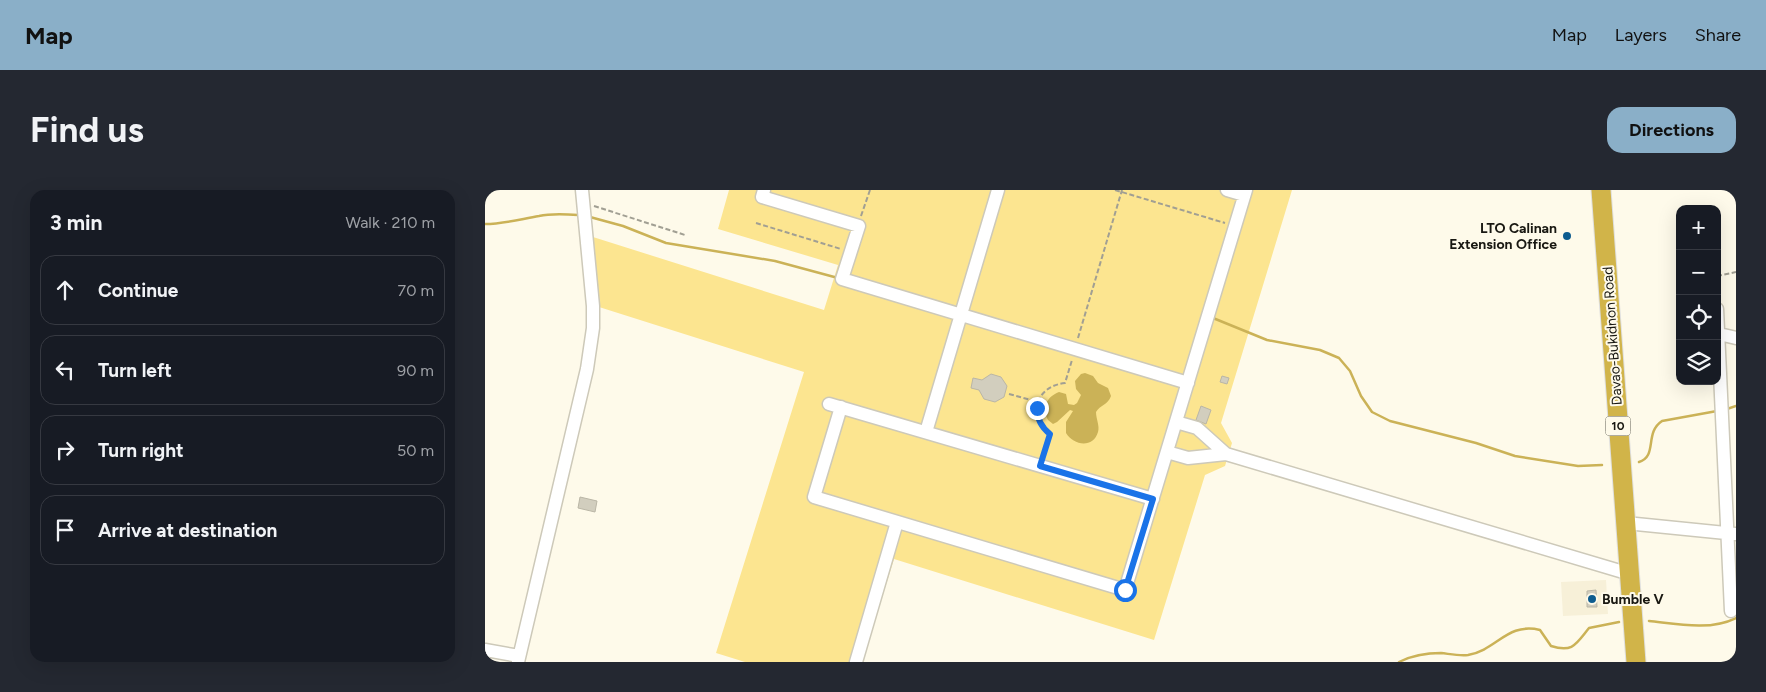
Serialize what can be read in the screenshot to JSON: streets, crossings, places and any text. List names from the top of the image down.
{
  "streets": {
    "highway": ["Davao-Bukidnon Road", "10"]
  },
  "places": ["LTO Calinan Extension Office", "Bumble V"],
  "page": {
    "header": "Map",
    "nav": ["Map", "Layers", "Share"],
    "buttons": "Directions",
    "title": "Find us",
    "heading": ["3 min", "Walk · 210 m"],
    "map_buttons": ["+", "−"],
    "list": [
      ["Continue", "70 m"],
      ["Turn left", "90 m"],
      ["Turn right", "50 m"],
      "Arrive at destination"
    ]
  }
}
